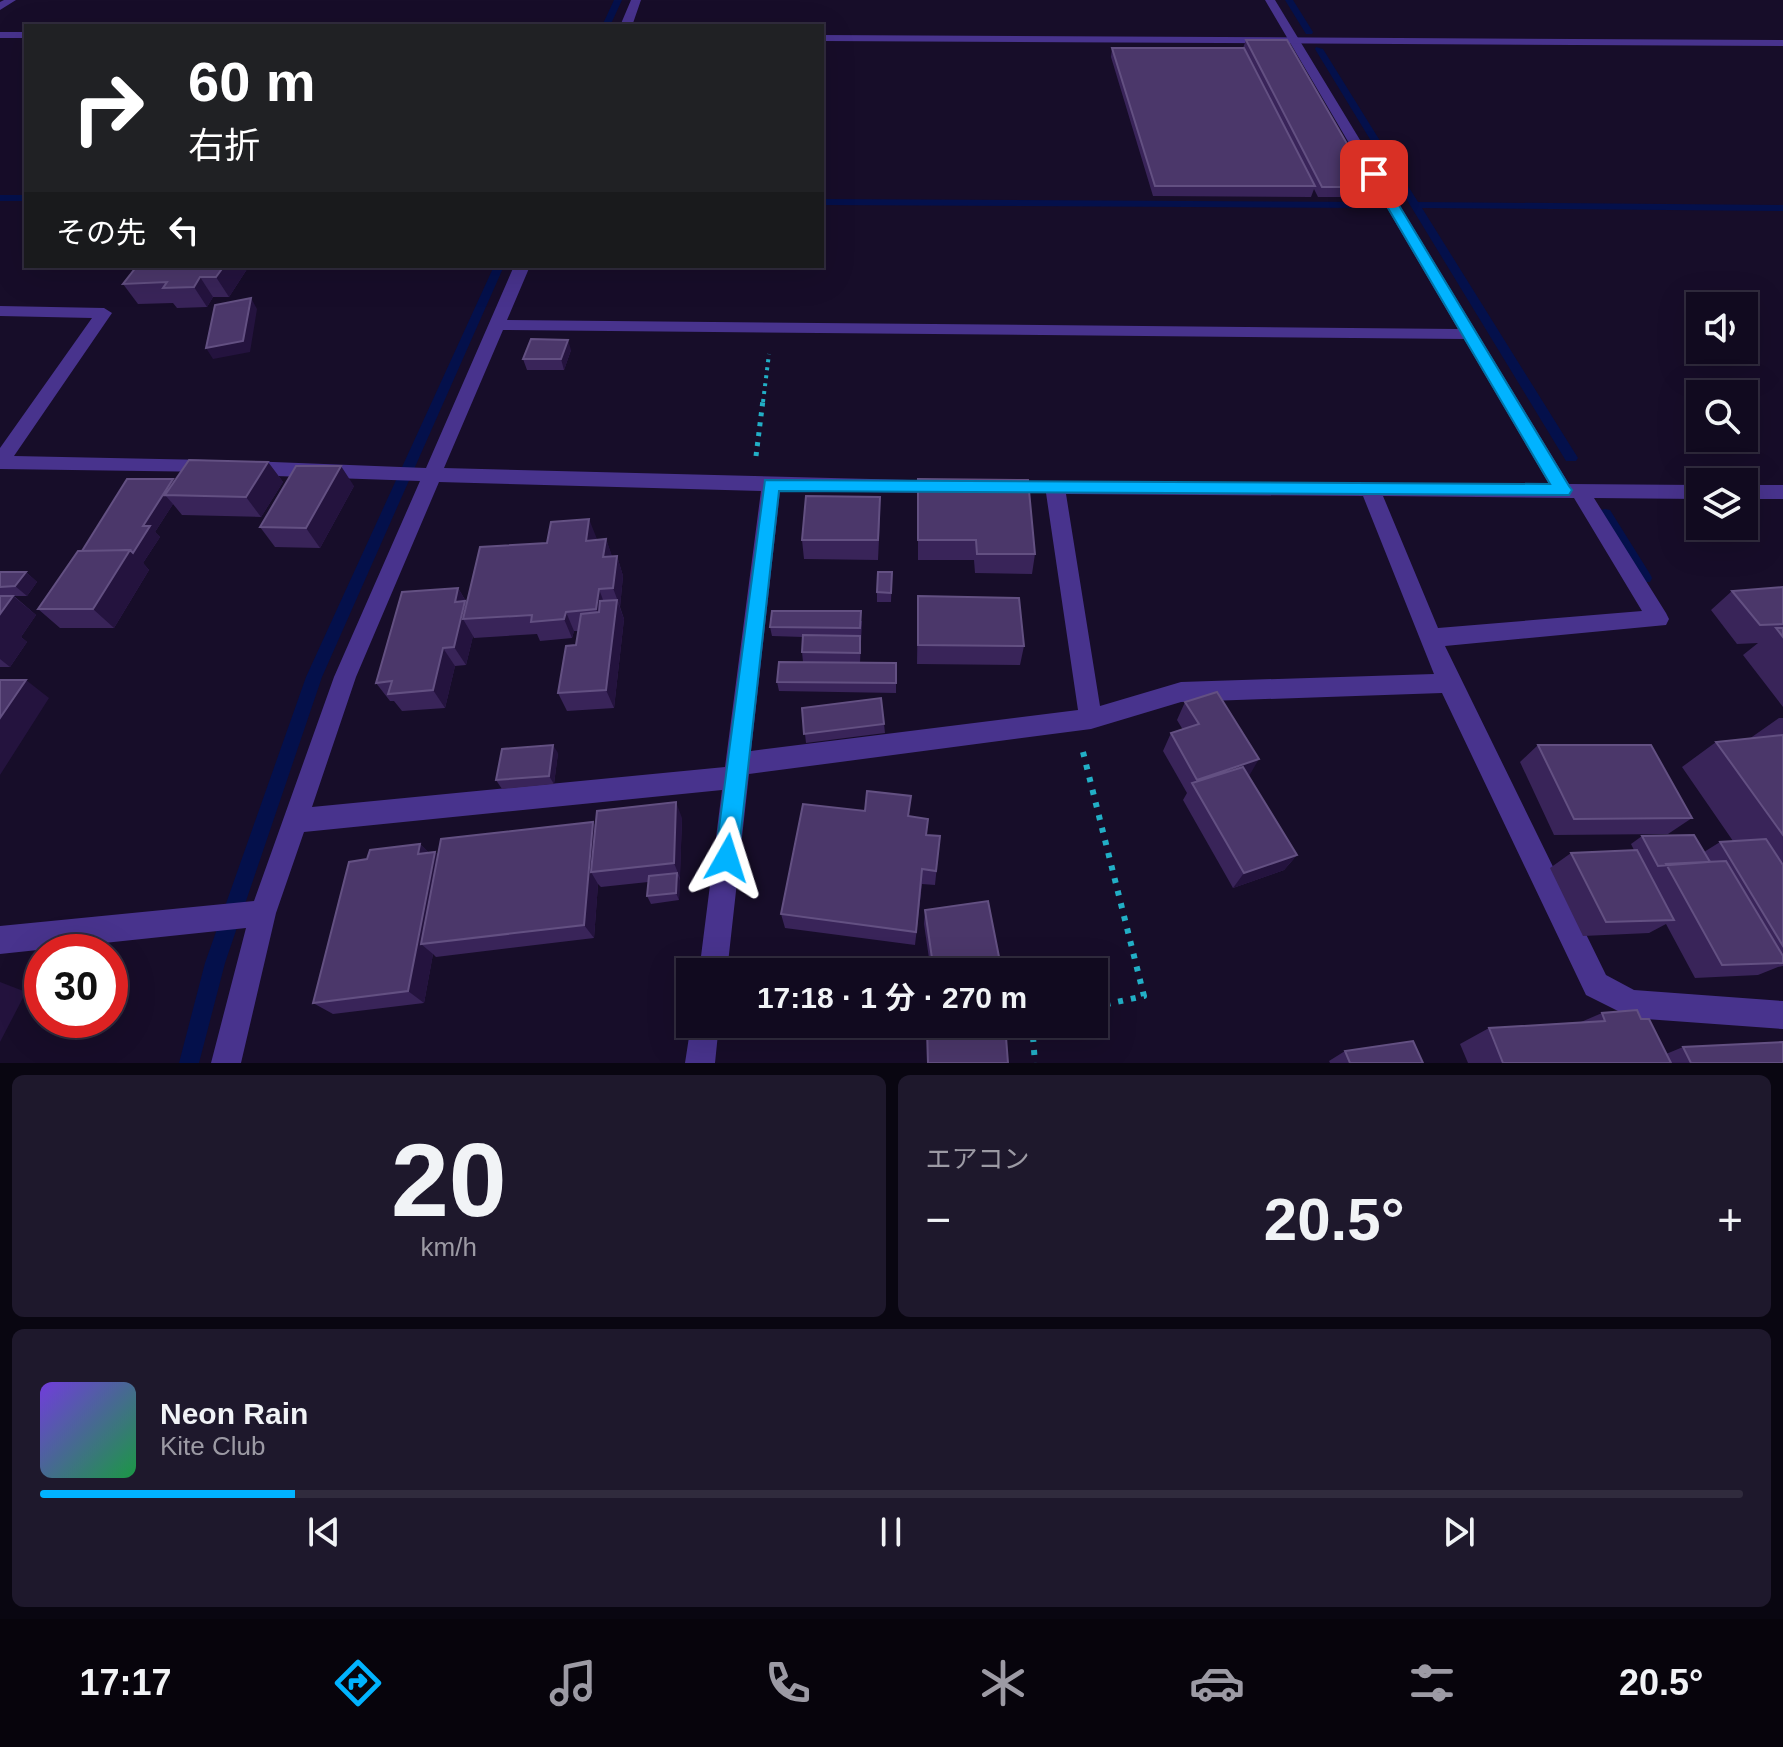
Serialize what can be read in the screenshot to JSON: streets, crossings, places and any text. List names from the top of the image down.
{
  "page": {
    "turn": ["60 m", "右折"],
    "then": "その先",
    "limit": "30",
    "trip": "17:18 · 1 分 · 270 m",
    "tile": [
      ["20", "km/h"],
      "エアコン"
    ],
    "heat": ["−", "20.5°", "+"],
    "song": ["Neon Rain", "Kite Club"],
    "tabs": ["17:17", "20.5°"]
  }
}
